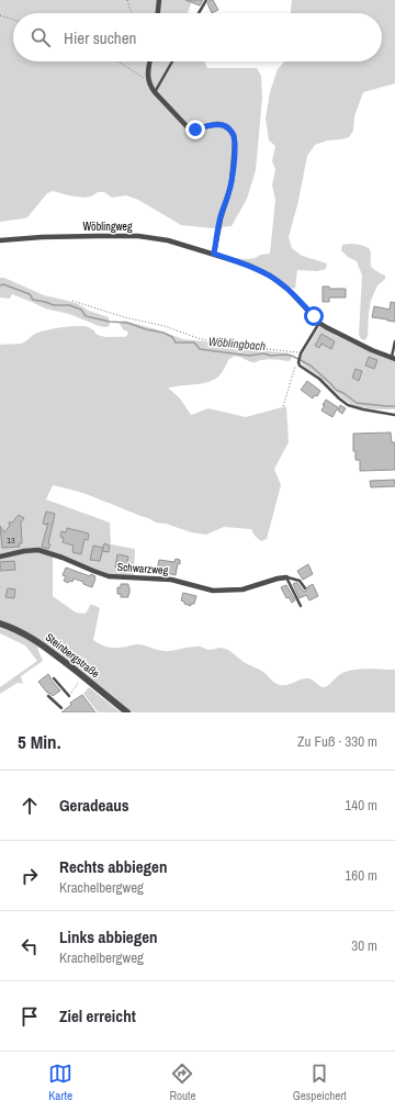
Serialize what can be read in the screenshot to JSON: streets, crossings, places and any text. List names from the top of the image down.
{
  "streets": {
    "street": ["Wöblingweg", "Schwarzweg", "Steinbergstraße"]
  },
  "water": ["Wöblingbach"],
  "house_numbers": ["13"],
  "page": {
    "search": "Hier suchen",
    "heading": ["5 Min.", "Zu Fuß · 330 m"],
    "list": [
      ["Geradeaus", "140 m"],
      ["Rechts abbiegen", "Krachelbergweg", "160 m"],
      ["Links abbiegen", "Krachelbergweg", "30 m"],
      "Ziel erreicht"
    ],
    "nav": ["Karte", "Route", "Gespeichert"]
  }
}
